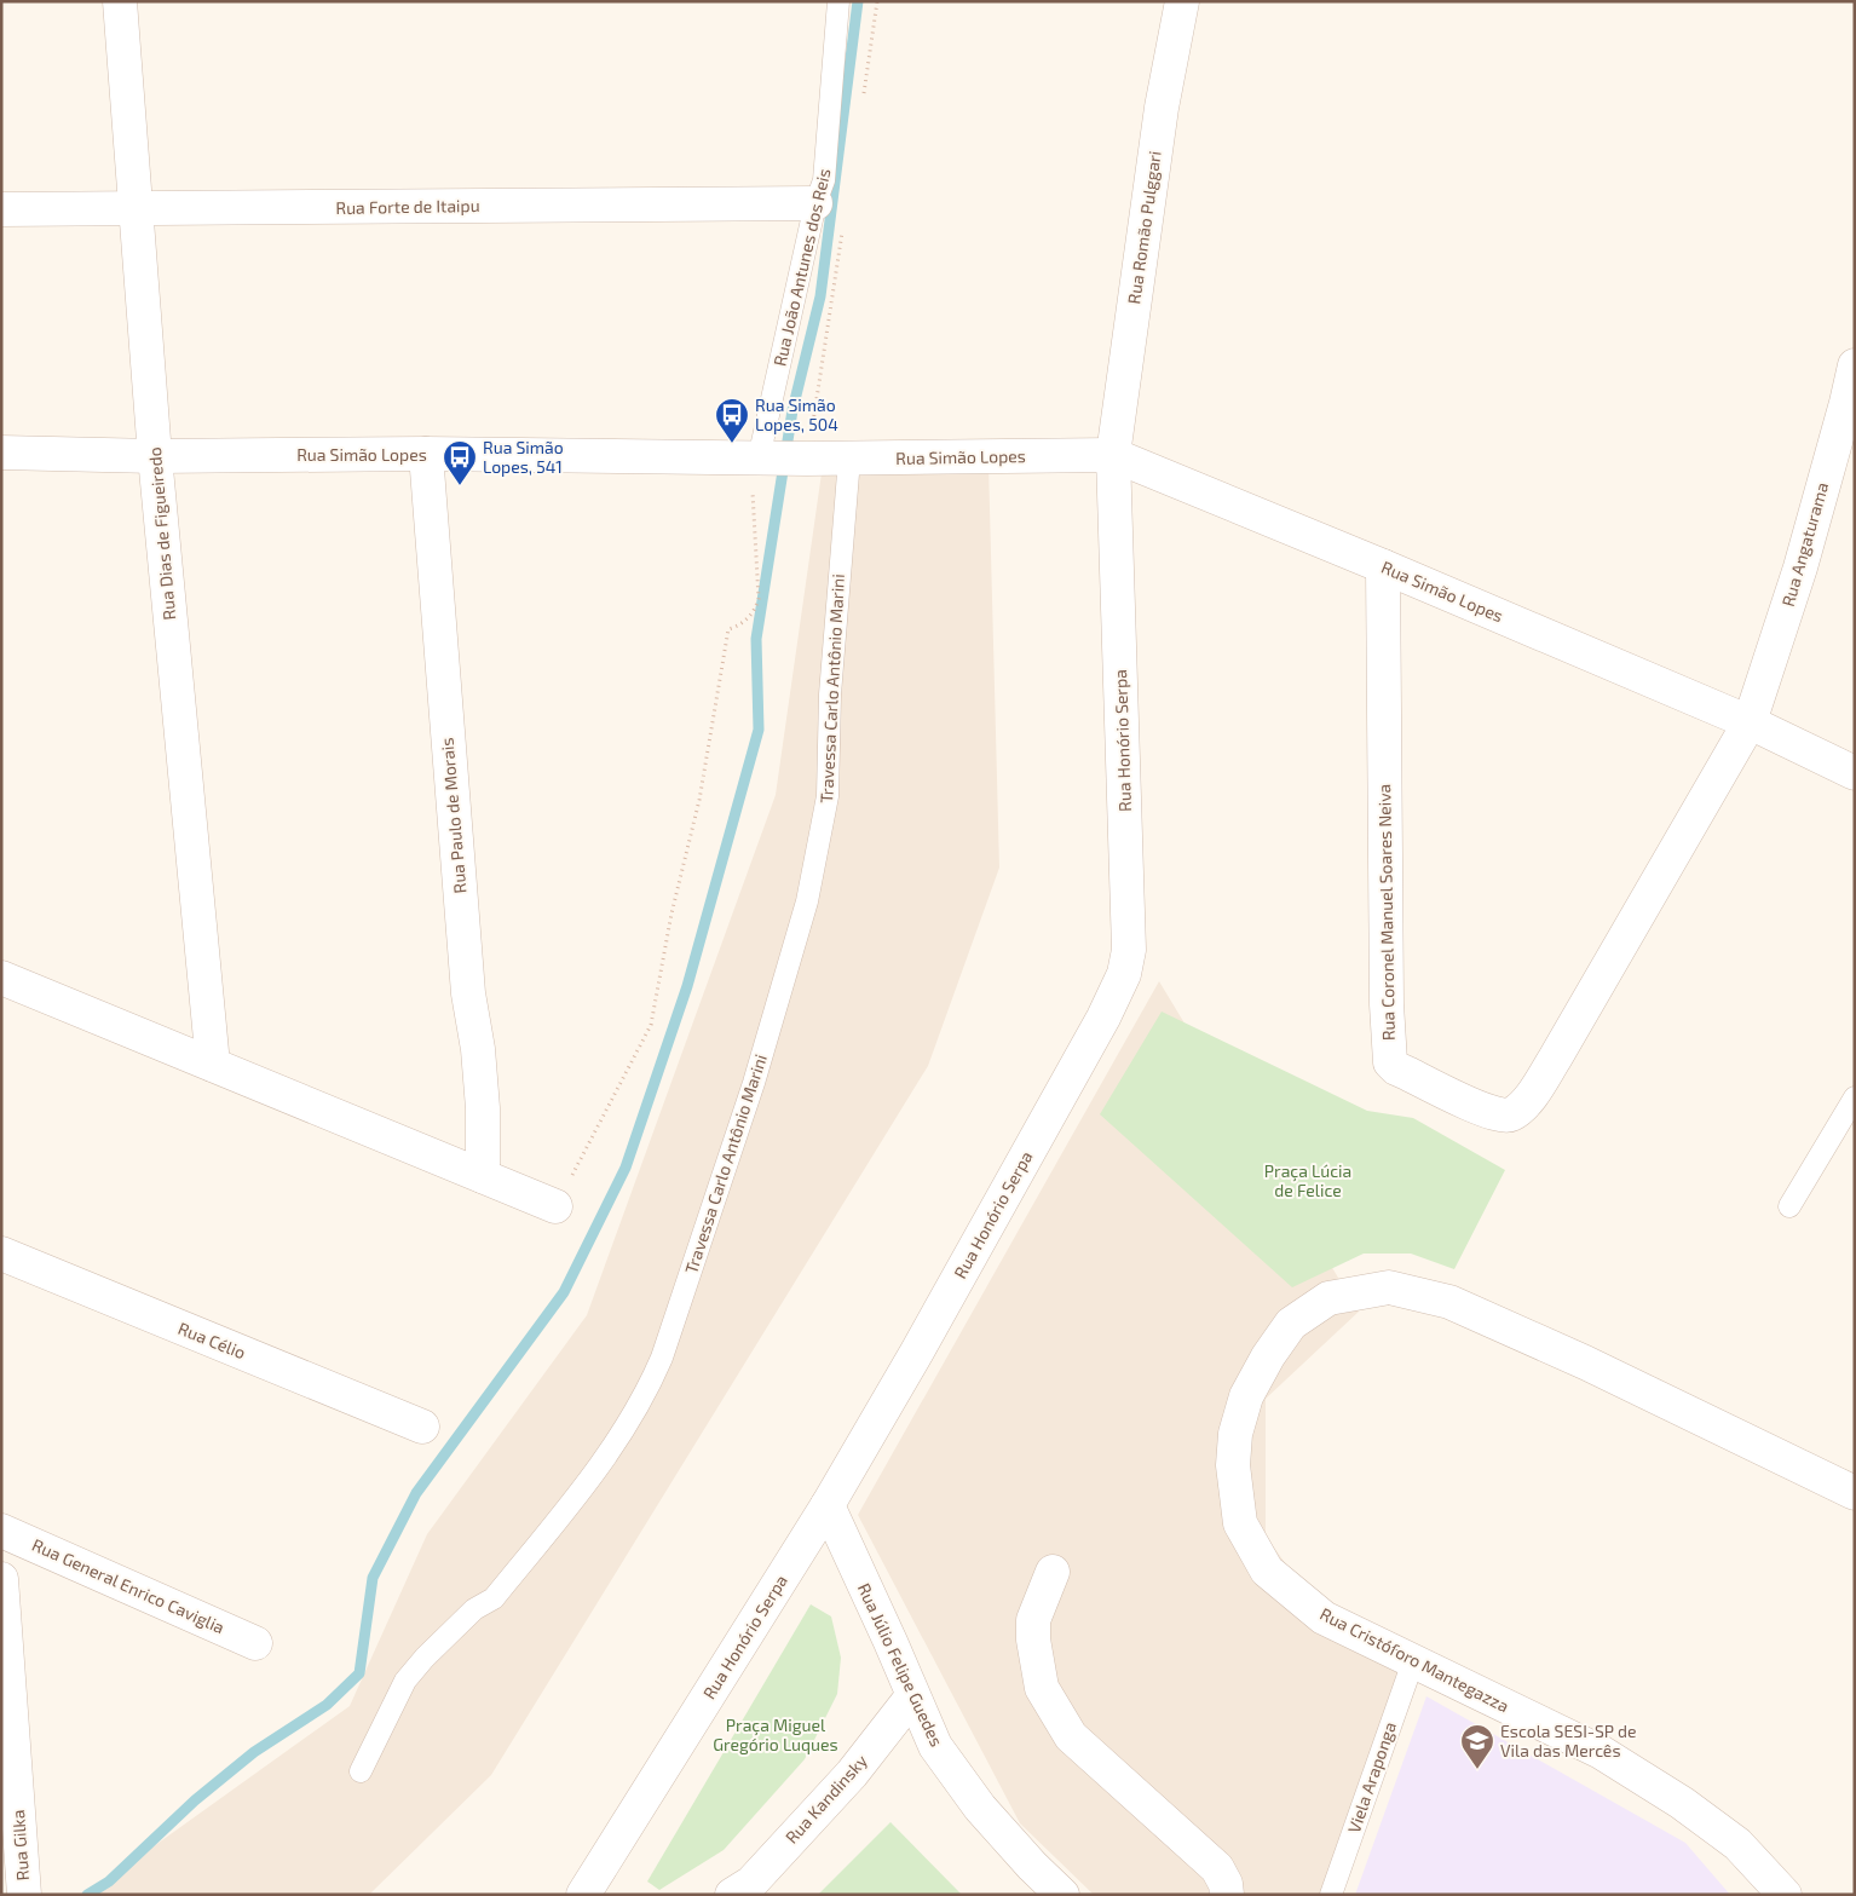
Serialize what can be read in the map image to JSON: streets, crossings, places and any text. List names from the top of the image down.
{
  "streets": {
    "street": [
      "Rua Forte de Itaipu",
      "Rua Romão Pulggari",
      "Rua Simão Lopes",
      "Rua Dias de Figueiredo",
      "Rua Angaturama",
      "Rua Honório Serpa",
      "Rua Paulo de Morais",
      "Rua Coronel Manuel Soares Neiva",
      "Rua Célio",
      "Rua General Enrico Caviglia",
      "Rua Cristóforo Mantegazza",
      "Rua Júlio Felipe Guedes",
      "Rua Kandinsky",
      "Rua Gilka"
    ],
    "lane": ["Rua João Antunes dos Reis", "Travessa Carlo Antônio Marini", "Viela Araponga"]
  },
  "crossings": [
    ["Rua Forte de Itaipu", "Rua João Antunes dos Reis"],
    ["Rua Forte de Itaipu", "Rua Dias de Figueiredo"],
    ["Rua Romão Pulggari", "Rua Simão Lopes"],
    ["Rua Romão Pulggari", "Rua Honório Serpa"],
    ["Rua João Antunes dos Reis", "Rua Simão Lopes"],
    ["Rua Simão Lopes", "Rua Dias de Figueiredo"],
    ["Rua Simão Lopes", "Rua Angaturama"],
    ["Rua Simão Lopes", "Travessa Carlo Antônio Marini"],
    ["Rua Simão Lopes", "Rua Honório Serpa"],
    ["Rua Simão Lopes", "Rua Paulo de Morais"],
    ["Rua Simão Lopes", "Rua Coronel Manuel Soares Neiva"],
    ["Rua Angaturama", "Rua Coronel Manuel Soares Neiva"],
    ["Rua Honório Serpa", "Rua Júlio Felipe Guedes"],
    ["Rua Cristóforo Mantegazza", "Viela Araponga"],
    ["Rua Júlio Felipe Guedes", "Rua Kandinsky"]
  ],
  "parks": ["Praça Lúcia de Felice", "Praça Miguel Gregório Luques"],
  "places": {
    "bus stop": ["Rua Simão Lopes, 504", "Rua Simão Lopes, 541"],
    "school or university": ["Escola SESI-SP de Vila das Mercês"]
  }
}
